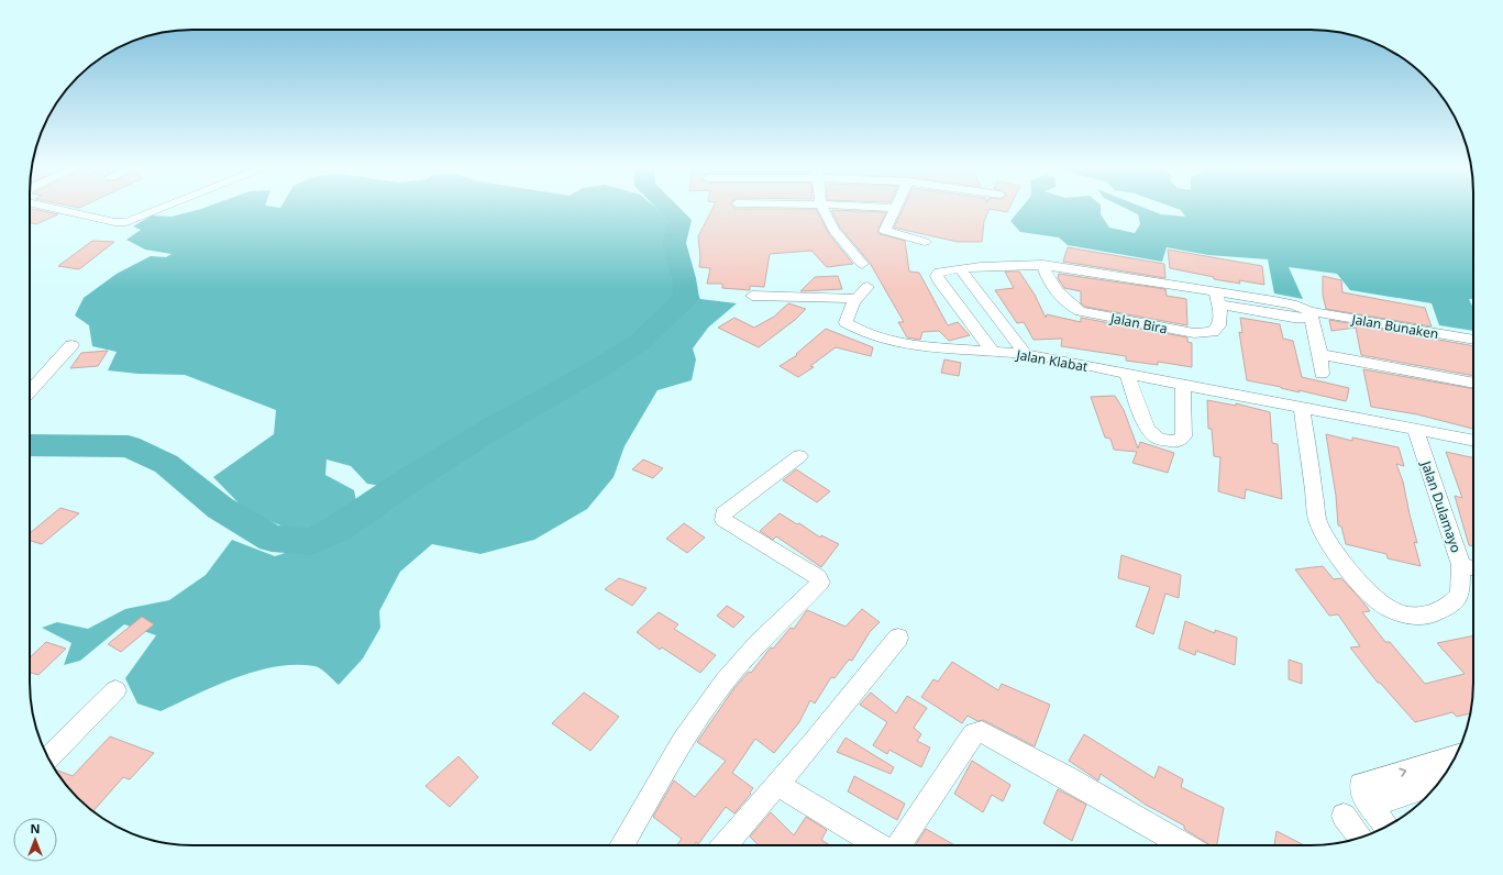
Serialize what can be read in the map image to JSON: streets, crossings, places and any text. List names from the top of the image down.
{
  "streets": {
    "street": [
      "Jalan Bira",
      "Jalan Bunaken",
      "Jalan Klabat",
      "Jalan Dulamayo"
    ]
  },
  "crossings": [
    ["Jalan Bira", "Jalan Bunaken"],
    ["Jalan Bunaken", "Jalan Klabat"],
    ["Jalan Klabat", "Jalan Dulamayo"]
  ],
  "north": "top"
}
